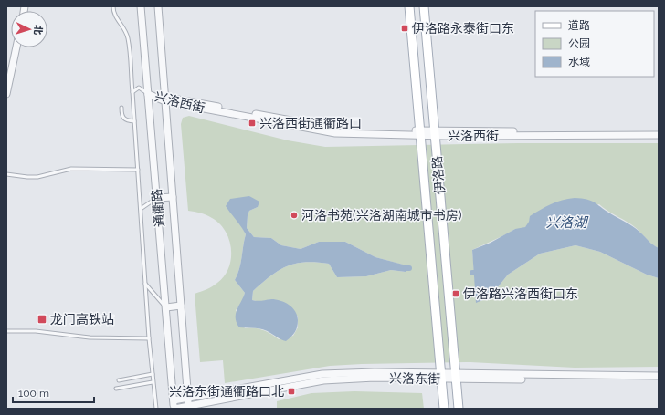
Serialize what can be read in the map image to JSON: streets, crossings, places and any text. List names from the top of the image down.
{
  "streets": {
    "main road": ["伊洛路"],
    "street": ["兴洛西街", "通衢路", "兴洛东街"]
  },
  "crossings": [
    ["兴洛西街", "伊洛路"],
    ["兴洛西街", "通衢路"],
    ["伊洛路", "兴洛东街"],
    ["通衢路", "兴洛东街"]
  ],
  "water": ["兴洛湖"],
  "places": {
    "transit": [
      "伊洛路永泰街口东",
      "兴洛西街通衢路口",
      "伊洛路兴洛西街口东",
      "龙门高铁站",
      "兴洛东街通衢路口北"
    ],
    "other": ["河洛书苑(兴洛湖南城市书房)"]
  },
  "legend": ["道路", "公园", "水域"],
  "scale_bar": "100 m",
  "north": "right"
}
